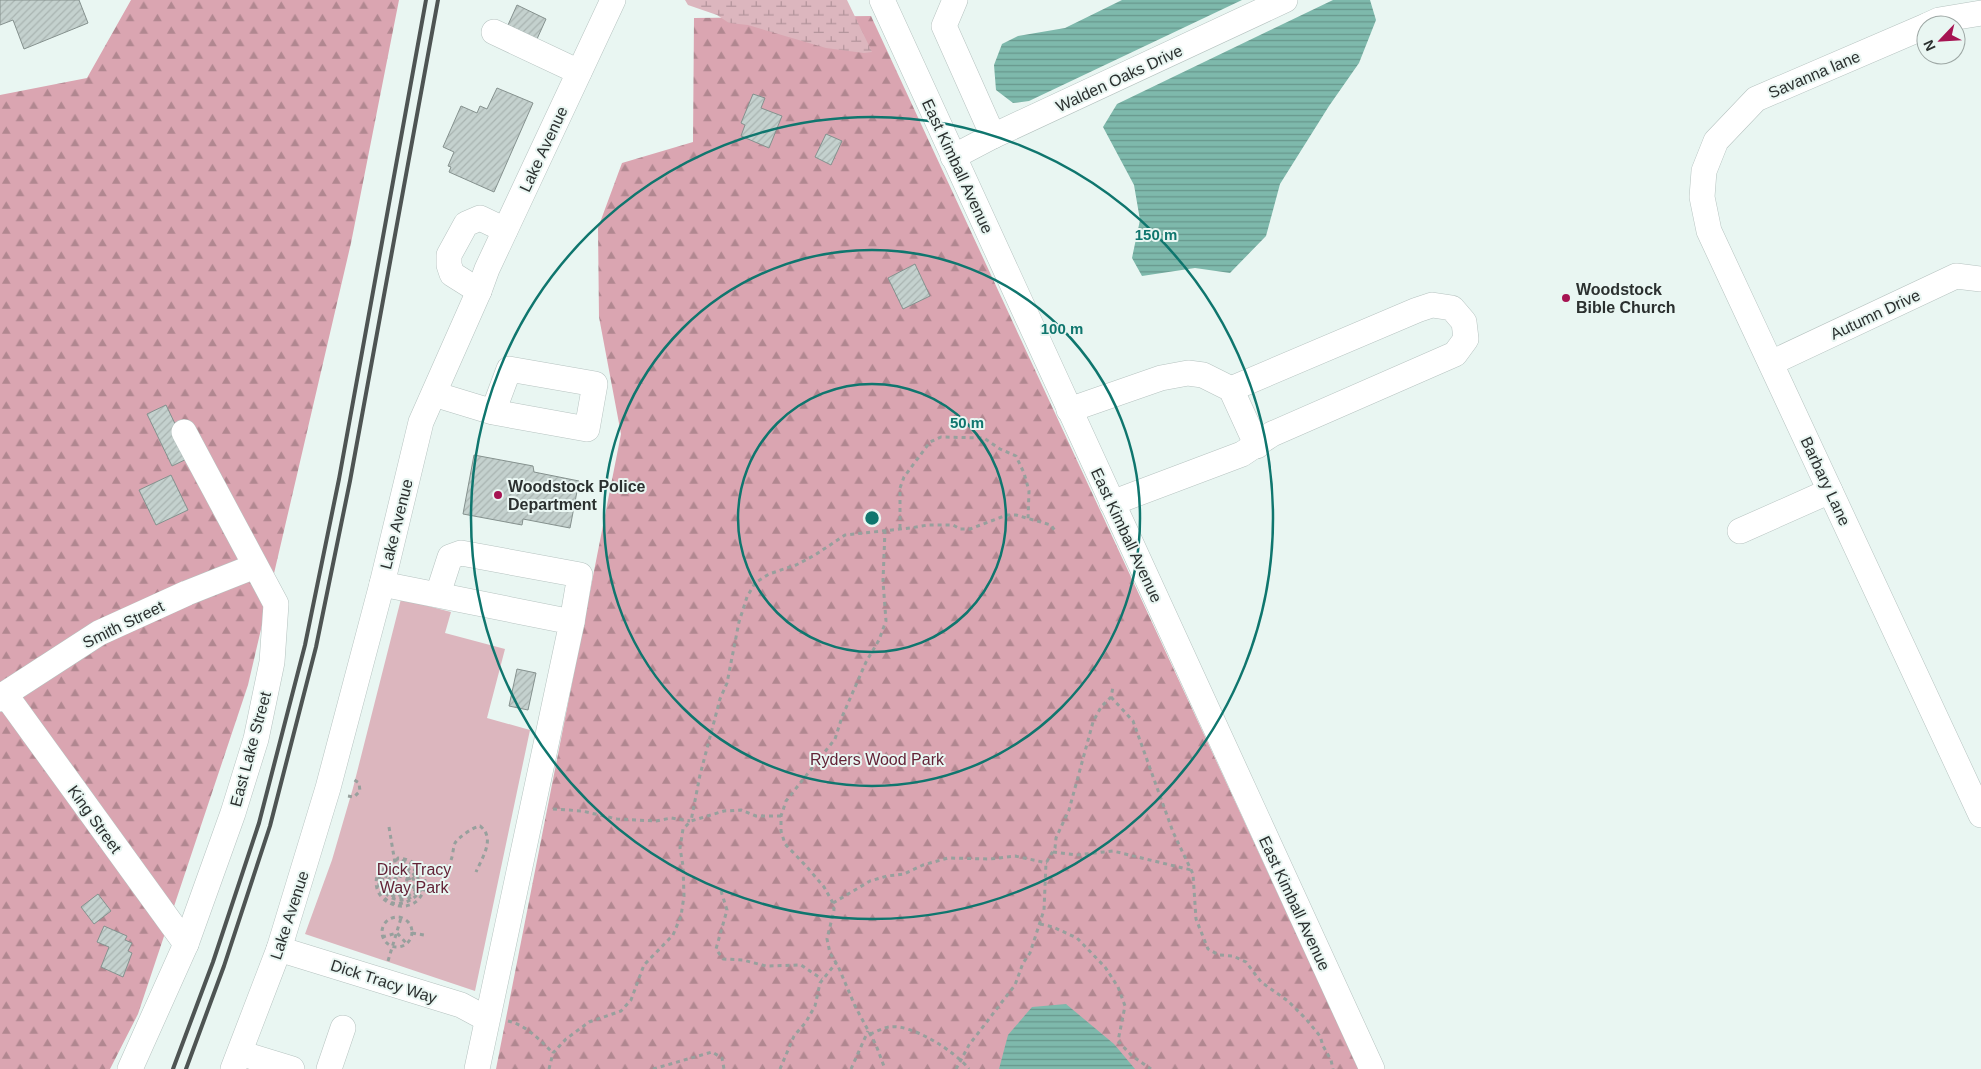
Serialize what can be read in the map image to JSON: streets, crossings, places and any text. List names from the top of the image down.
{
  "streets": {
    "street": [
      "Savanna lane",
      "Walden Oaks Drive",
      "Lake Avenue",
      "East Kimball Avenue",
      "Autumn Drive",
      "Barbary Lane",
      "Smith Street",
      "East Lake Street",
      "King Street",
      "Dick Tracy Way"
    ]
  },
  "crossings": [
    ["Savanna lane", "Barbary Lane"],
    ["Walden Oaks Drive", "East Kimball Avenue"],
    ["Lake Avenue", "Dick Tracy Way"],
    ["Autumn Drive", "Barbary Lane"],
    ["Smith Street", "East Lake Street"],
    ["Smith Street", "King Street"],
    ["East Lake Street", "King Street"]
  ],
  "parks": ["Ryders Wood Park", "Dick Tracy Way Park"],
  "places": ["Woodstock Bible Church", "Woodstock Police Department"],
  "north": "bottom left",
  "rings": ["150 m", "100 m", "50 m"]
}
